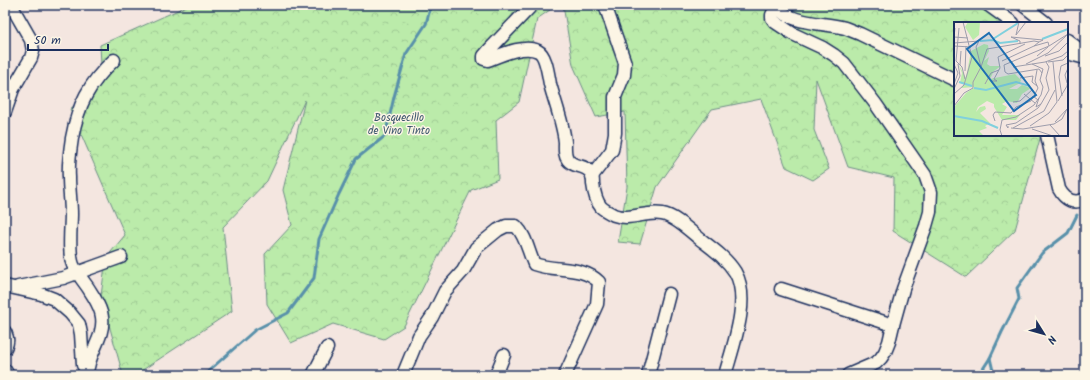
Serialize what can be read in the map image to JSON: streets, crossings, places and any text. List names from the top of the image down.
{
  "parks": ["Bosquecillo de Vino Tinto"],
  "scale_bar": "50 m",
  "north": "bottom right"
}
